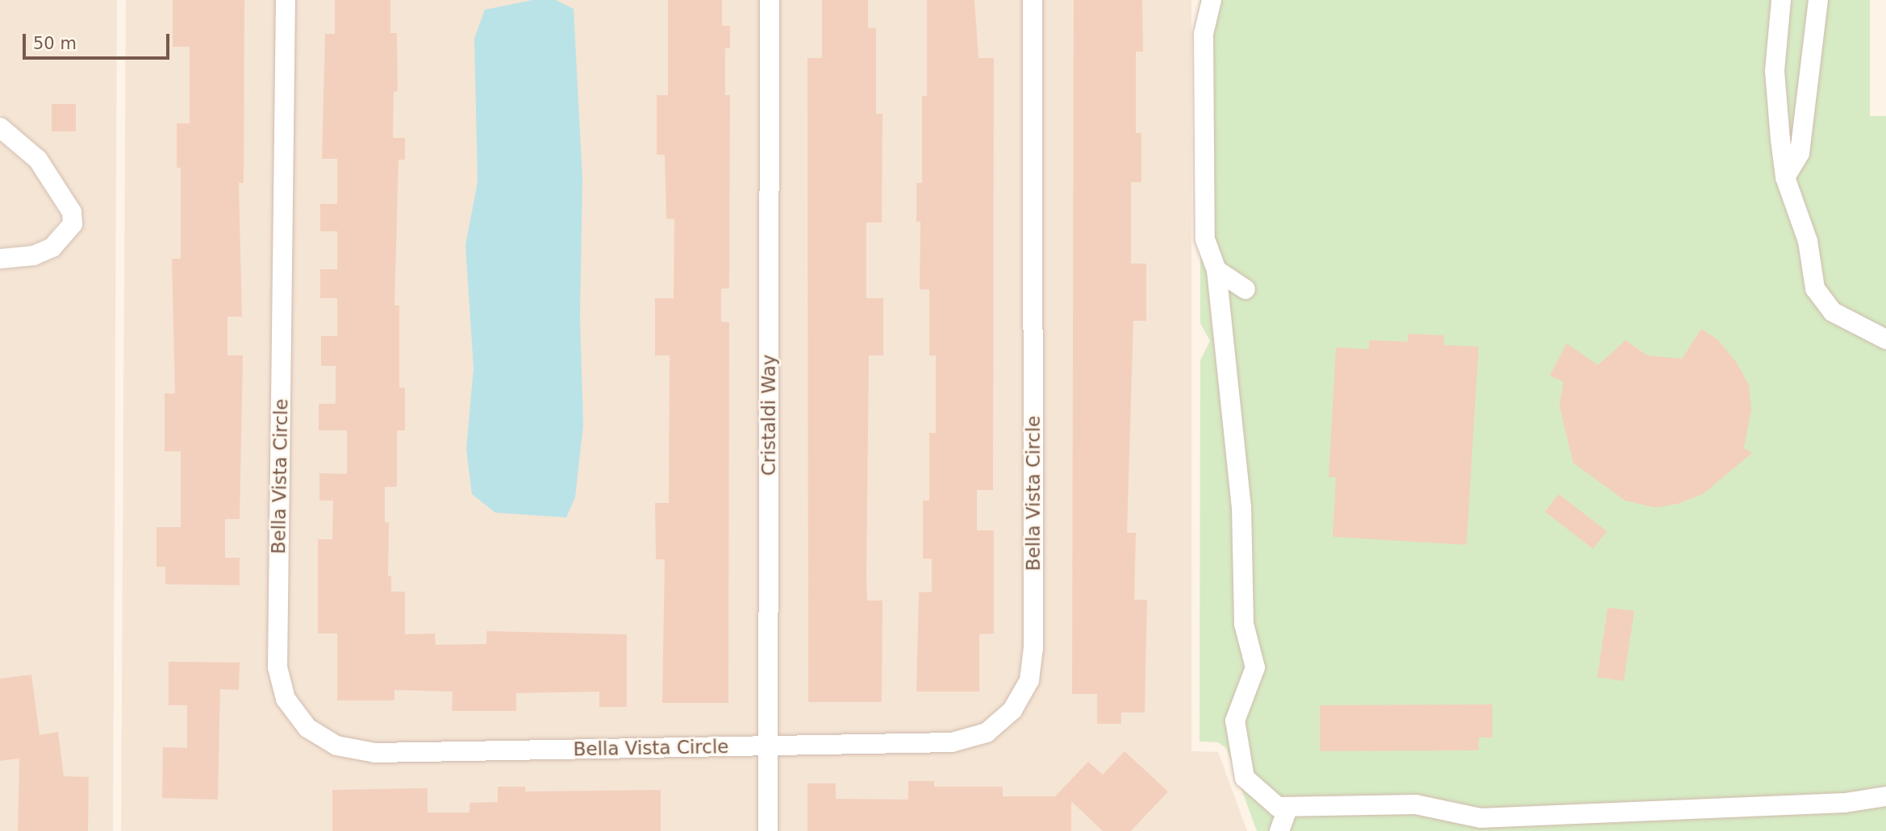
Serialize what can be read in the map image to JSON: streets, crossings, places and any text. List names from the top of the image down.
{
  "streets": {
    "street": ["Cristaldi Way", "Bella Vista Circle"]
  },
  "crossings": [
    ["Cristaldi Way", "Bella Vista Circle"]
  ],
  "scale_bar": "50 m"
}
